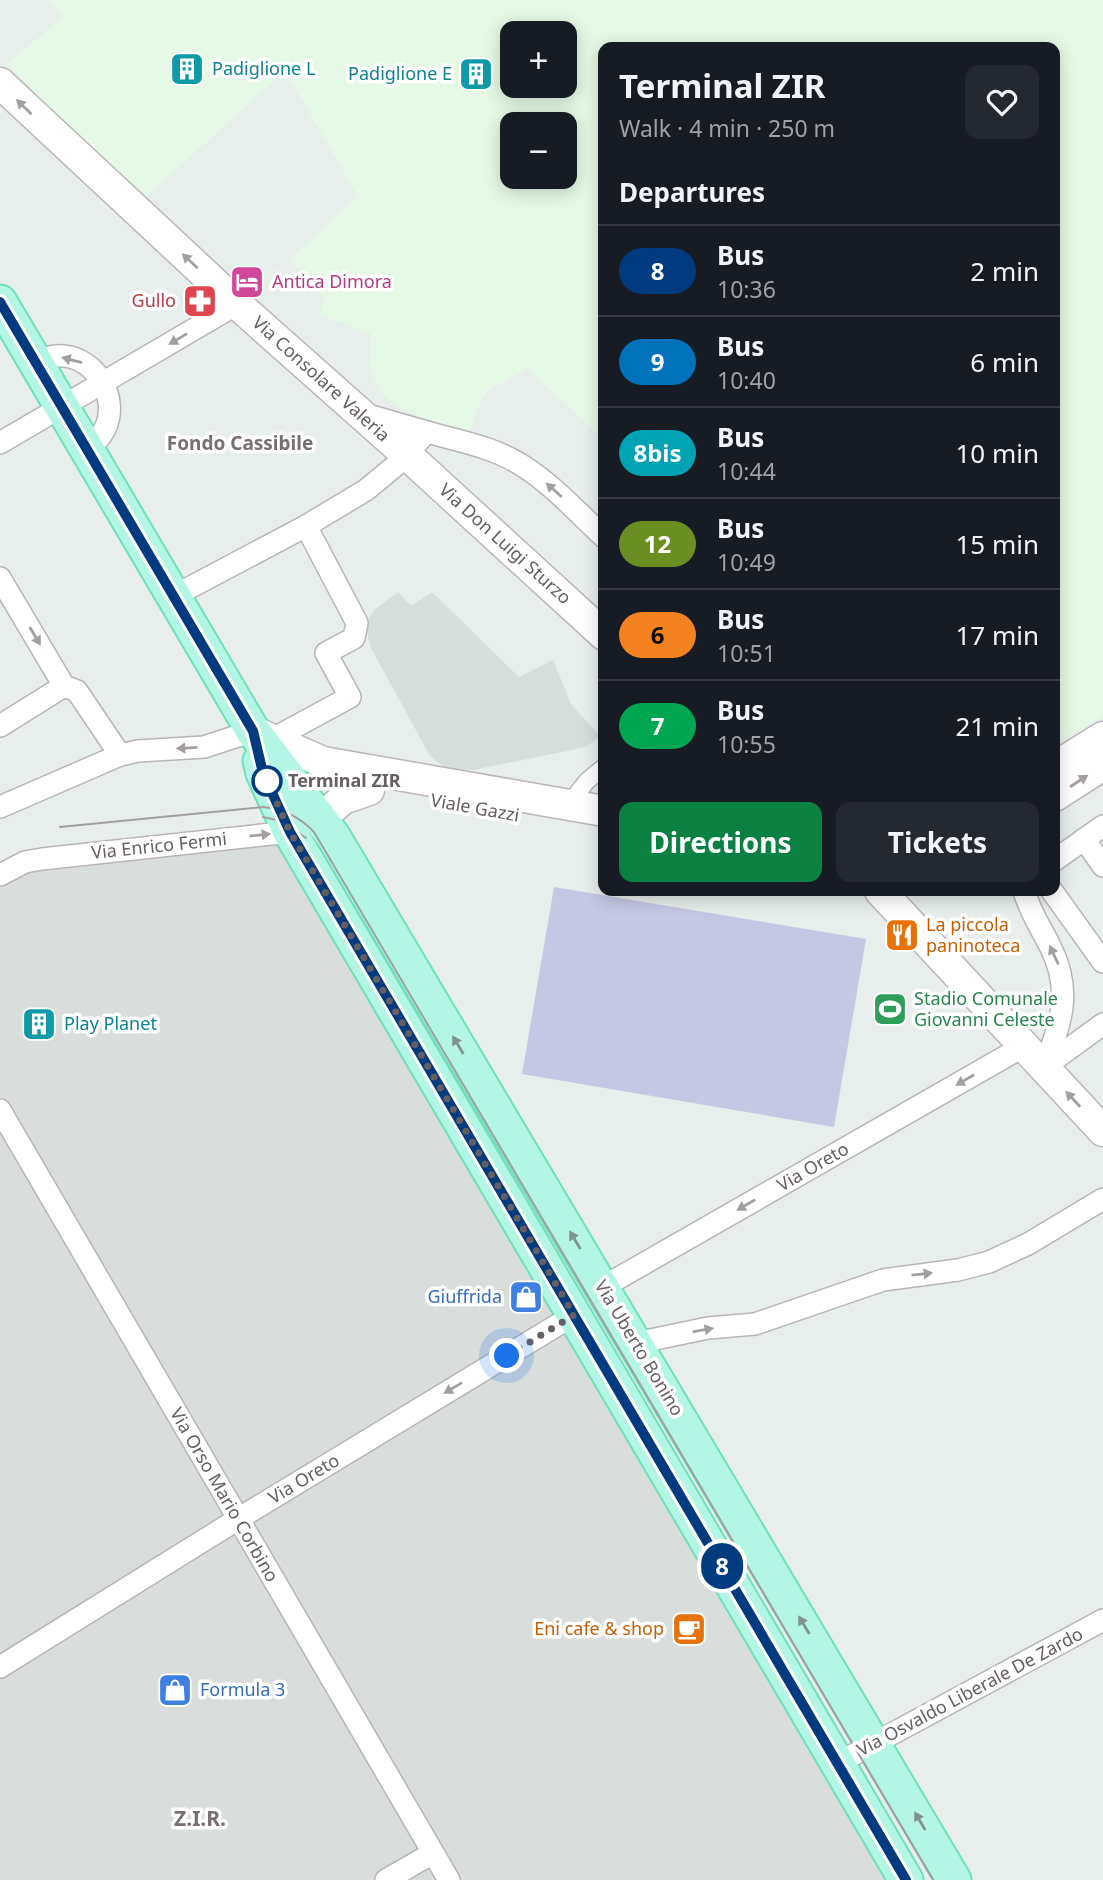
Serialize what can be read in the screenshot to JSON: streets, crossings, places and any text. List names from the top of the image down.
{
  "streets": {
    "main road": [
      "Via Consolare Valeria",
      "Via Don Luigi Sturzo",
      "Viale Gazzi",
      "Via Uberto Bonino"
    ],
    "street": [
      "Via Enrico Fermi",
      "Via Oreto",
      "Via Orso Mario Corbino",
      "Via Osvaldo Liberale De Zardo"
    ]
  },
  "crossings": [
    ["Via Consolare Valeria", "Via Don Luigi Sturzo"],
    ["Via Enrico Fermi", "Via Uberto Bonino"],
    ["Via Oreto", "Via Uberto Bonino"],
    ["Via Oreto", "Via Orso Mario Corbino"],
    ["Via Uberto Bonino", "Via Osvaldo Liberale De Zardo"]
  ],
  "districts": ["Fondo Cassibile", "Z.I.R."],
  "places": {
    "building": ["Padiglione L", "Padiglione E", "Play Planet"],
    "hotel": ["Antica Dimora"],
    "pharmacy": ["Gullo"],
    "other": ["Terminal ZIR"],
    "restaurant": ["La piccola paninoteca"],
    "sports": ["Stadio Comunale Giovanni Celeste"],
    "shop": ["Giuffrida", "Formula 3"],
    "cafe": ["Eni cafe & shop"]
  },
  "lines": ["bus line 8"],
  "page": {
    "on_map": "8",
    "map_buttons": ["+", "−"],
    "heading": [
      ["Terminal ZIR", "Walk · 4 min · 250 m"],
      "Departures"
    ],
    "list": [
      {
        "mark": "8",
        "name": "Bus",
        "note": "10:36",
        "value": "2 min"
      },
      {
        "mark": "9",
        "name": "Bus",
        "note": "10:40",
        "value": "6 min"
      },
      {
        "mark": "8bis",
        "name": "Bus",
        "note": "10:44",
        "value": "10 min"
      },
      {
        "mark": "12",
        "name": "Bus",
        "note": "10:49",
        "value": "15 min"
      },
      {
        "mark": "6",
        "name": "Bus",
        "note": "10:51",
        "value": "17 min"
      },
      {
        "mark": "7",
        "name": "Bus",
        "note": "10:55",
        "value": "21 min"
      }
    ],
    "buttons": ["Directions", "Tickets"]
  }
}
